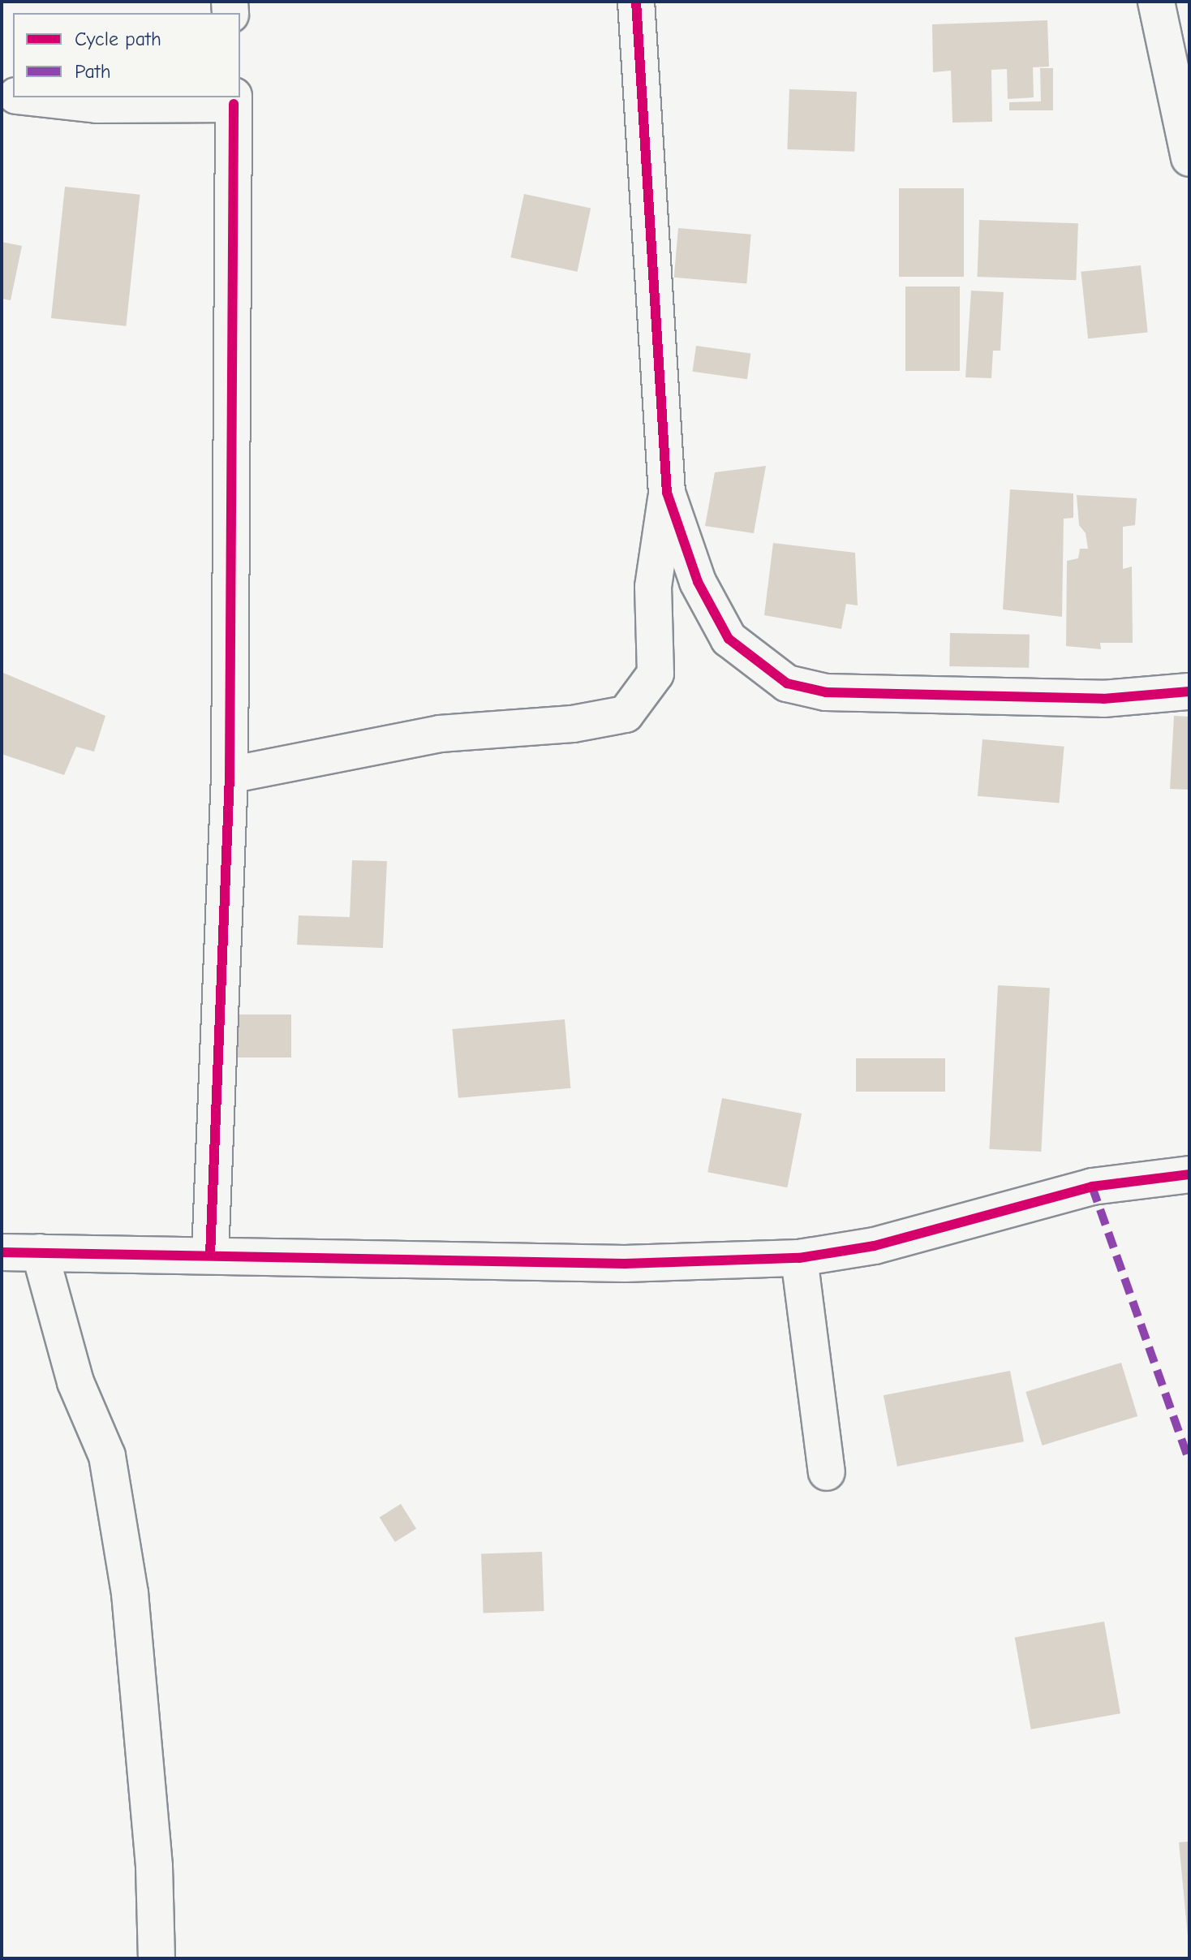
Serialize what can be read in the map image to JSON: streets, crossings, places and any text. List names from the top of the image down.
{
  "legend": ["Cycle path", "Path"]
}
